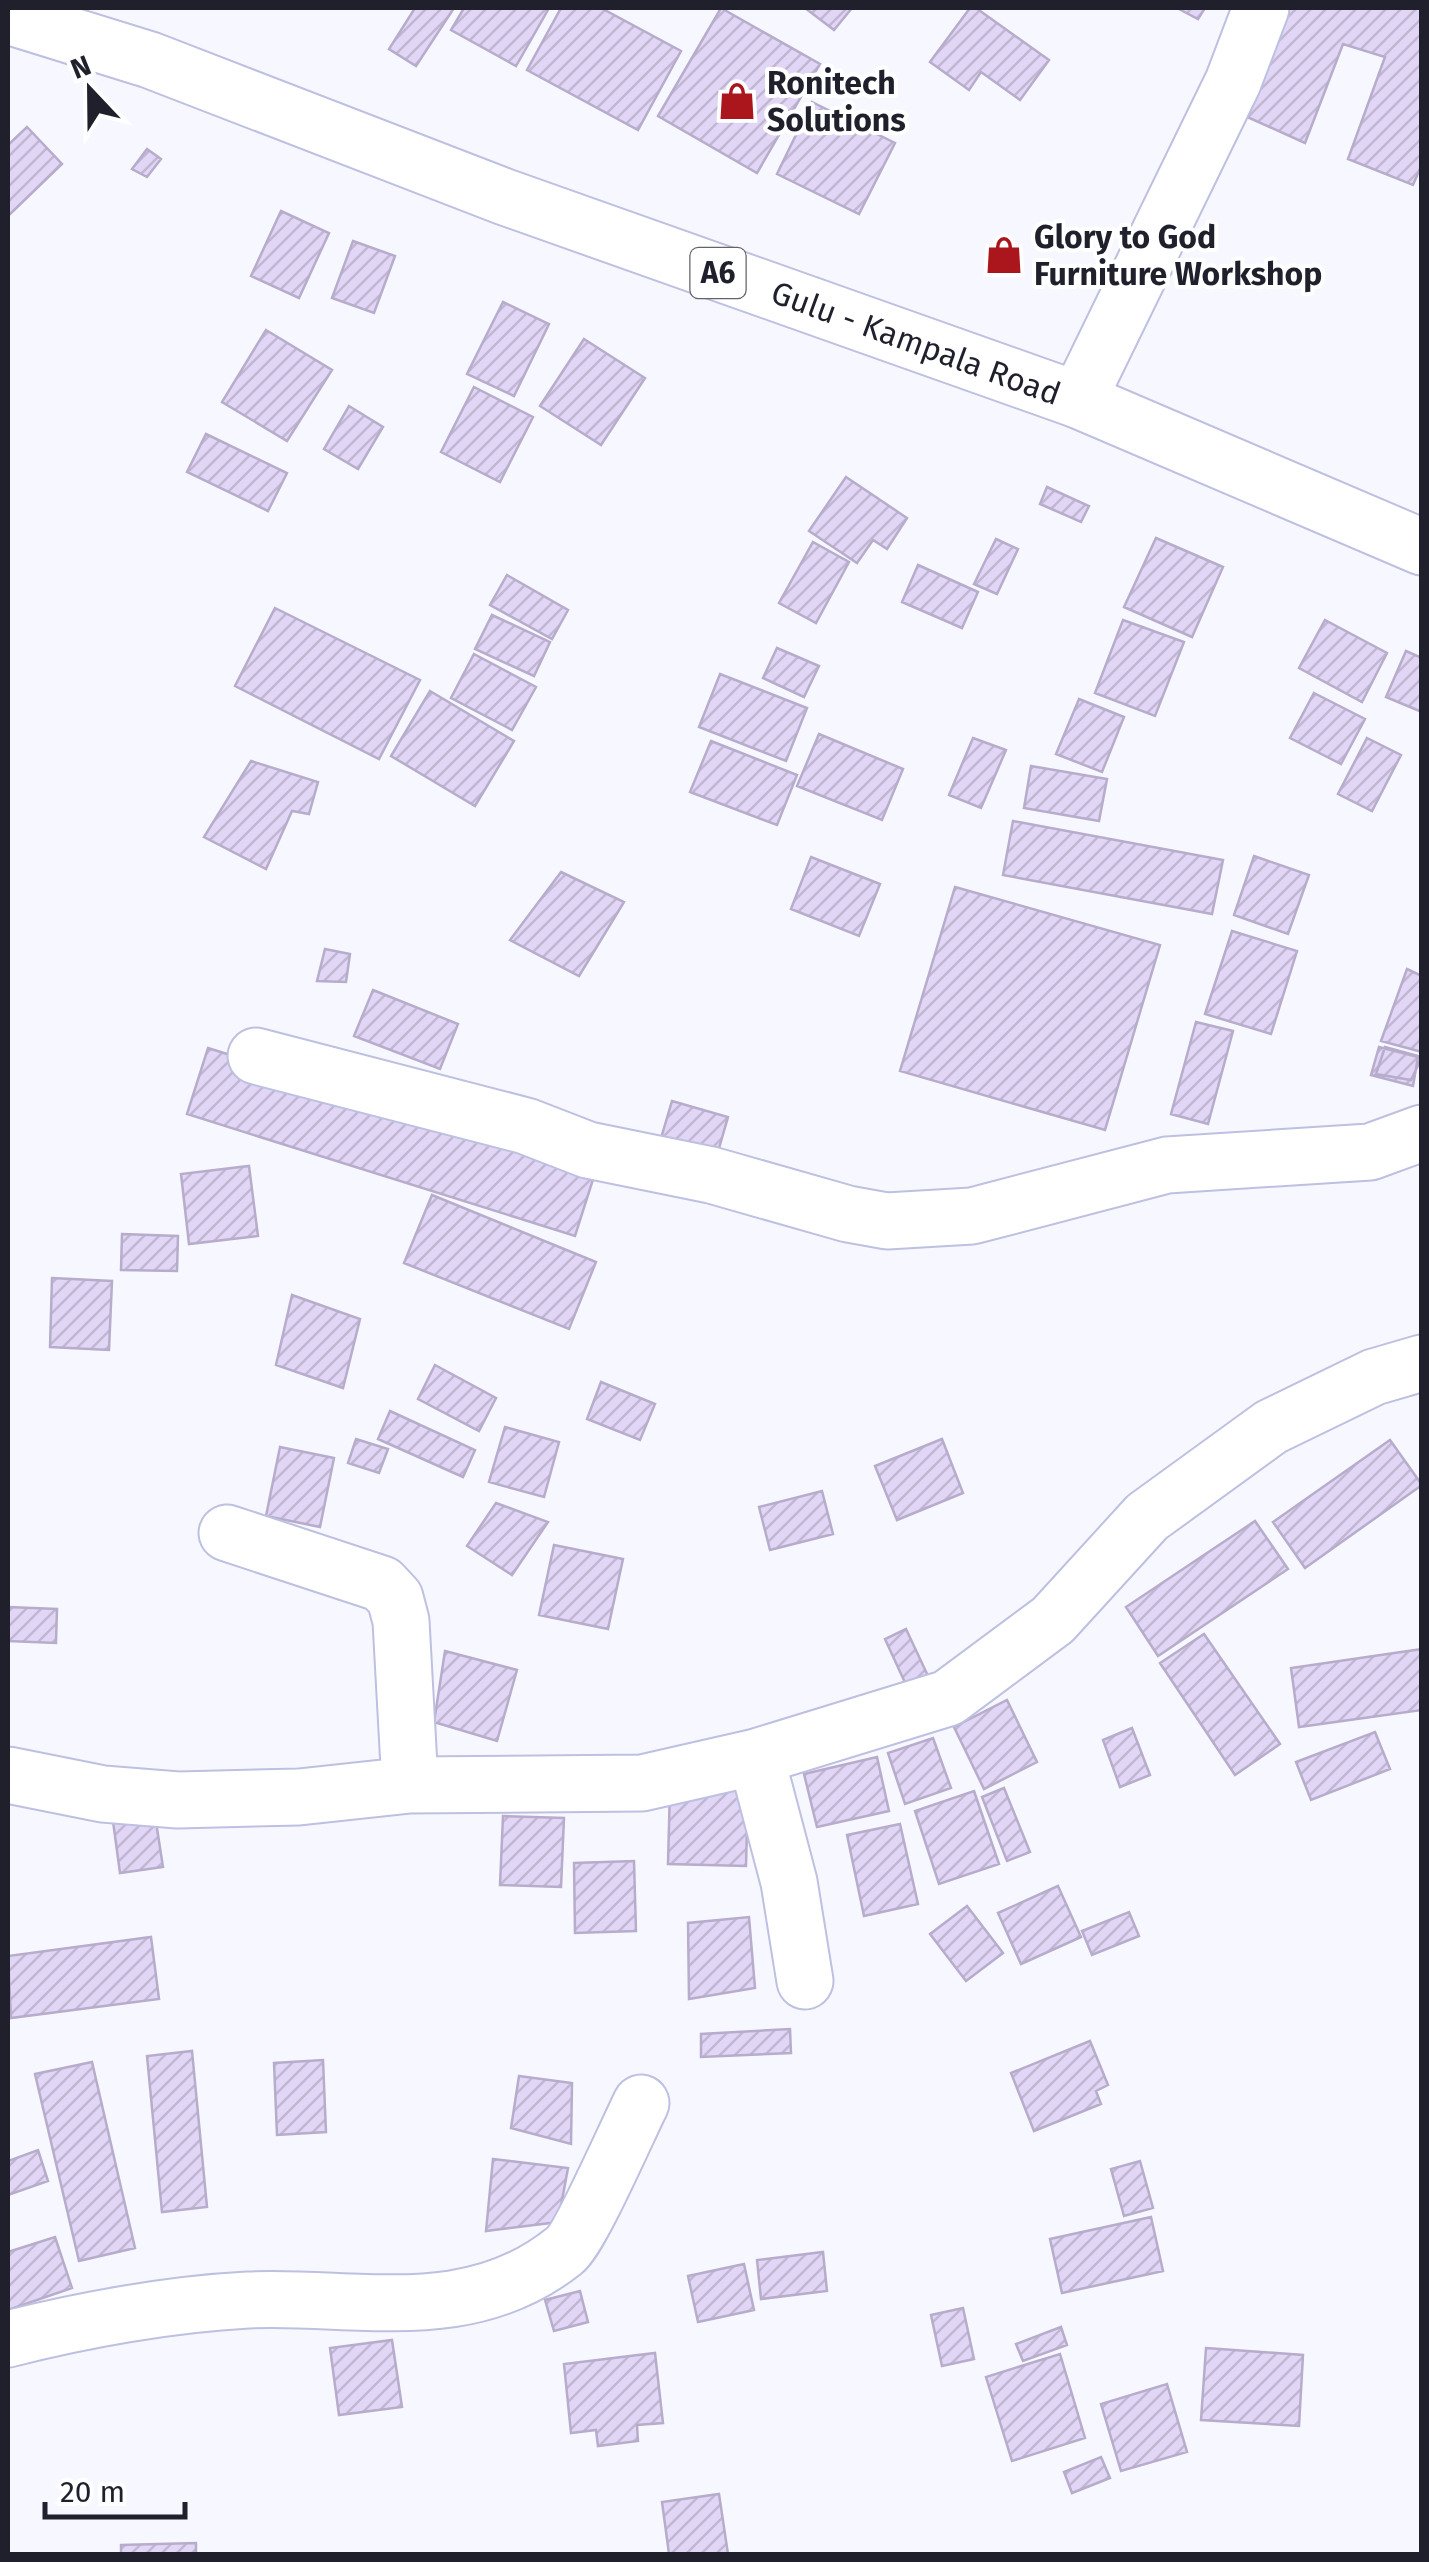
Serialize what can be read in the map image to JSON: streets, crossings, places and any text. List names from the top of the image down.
{
  "streets": {
    "street": ["A6", "Gulu - Kampala Road"]
  },
  "places": {
    "shop": ["Ronitech Solutions", "Glory to God Furniture Workshop"]
  },
  "scale_bar": "20 m",
  "north": "top"
}
